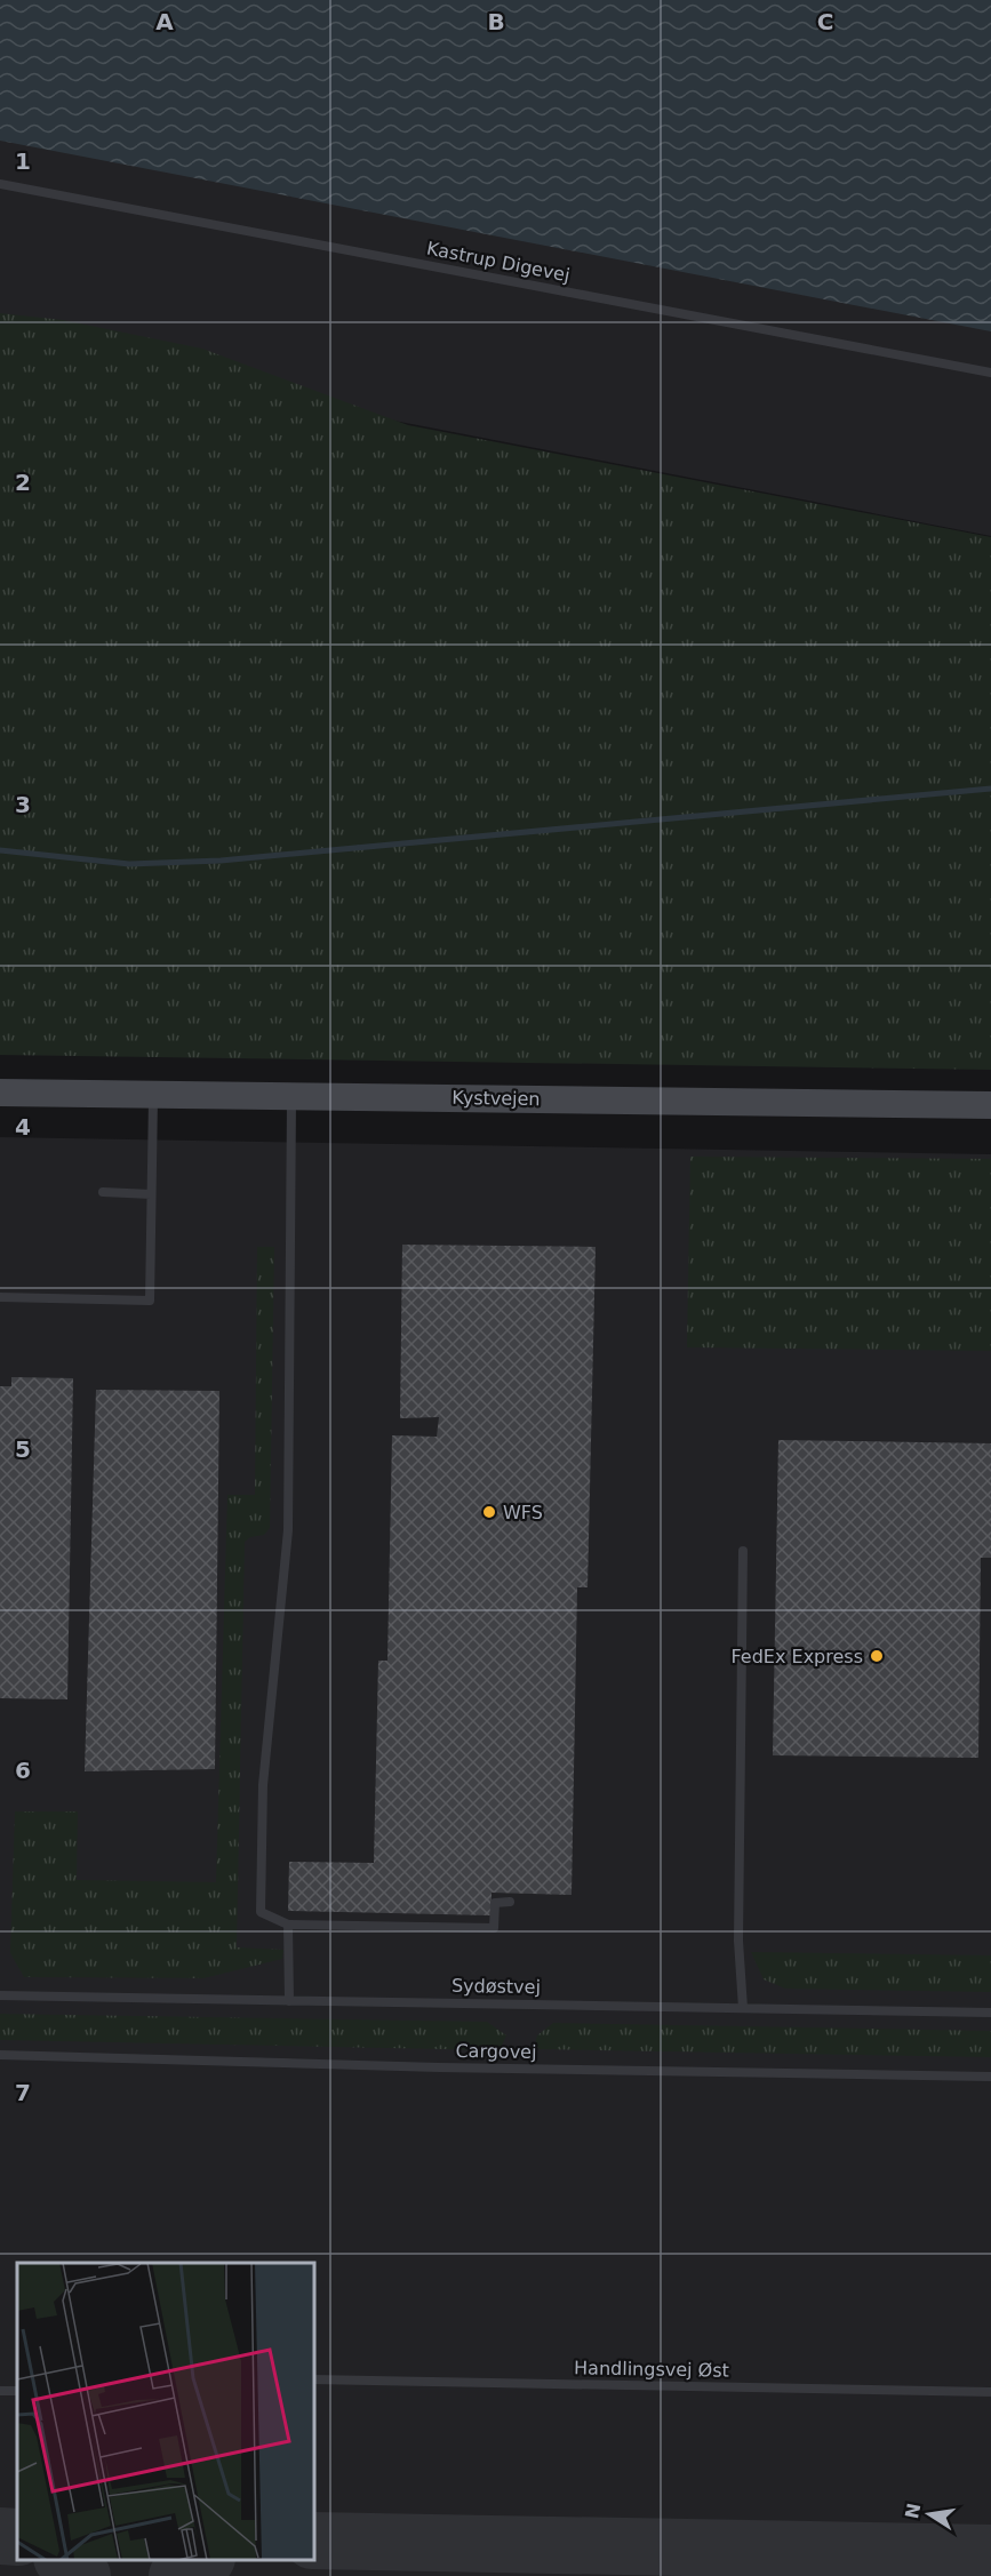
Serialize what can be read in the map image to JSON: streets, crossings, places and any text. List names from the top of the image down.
{
  "streets": {
    "street": ["Kystvejen"],
    "lane": [
      "Kastrup Digevej",
      "Sydøstvej",
      "Cargovej",
      "Handlingsvej Øst"
    ]
  },
  "places": ["WFS", "FedEx Express"],
  "north": "left",
  "grid": {
    "columns": ["A", "B", "C"],
    "rows": [
      "1",
      "2",
      "3",
      "4",
      "5",
      "6",
      "7"
    ]
  }
}
